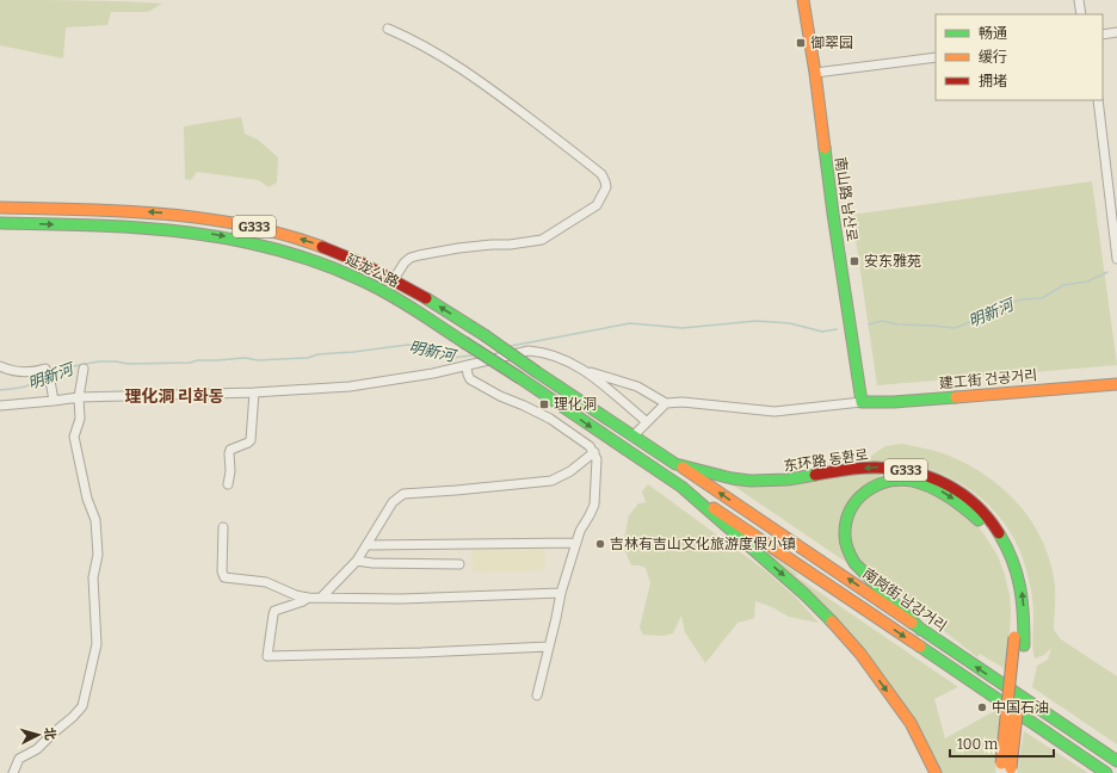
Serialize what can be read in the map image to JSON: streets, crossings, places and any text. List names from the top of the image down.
{
  "streets": {
    "main road": [
      "南山路 남산로",
      "G333",
      "延龙公路",
      "建工街 건공거리",
      "东环路 동환로",
      "南岗街 남강거리"
    ]
  },
  "crossings": [
    ["南山路 남산로", "建工街 건공거리"],
    ["G333", "延龙公路"],
    ["G333", "南岗街 남강거리"],
    ["延龙公路", "东环路 동환로"],
    ["延龙公路", "南岗街 남강거리"],
    ["东环路 동환로", "南岗街 남강거리"]
  ],
  "districts": ["理化洞 리화동"],
  "water": ["明新河"],
  "places": {
    "transit": ["御翠园", "安东雅苑", "理化洞"],
    "other": ["吉林有吉山文化旅游度假小镇", "中国石油"]
  },
  "legend": ["畅通", "缓行", "拥堵"],
  "scale_bar": "100 m",
  "north": "right"
}
